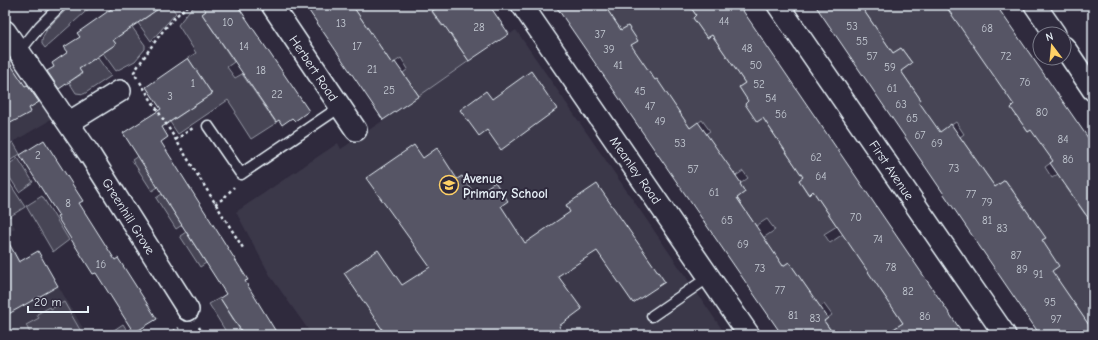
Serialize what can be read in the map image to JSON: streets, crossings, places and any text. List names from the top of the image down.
{
  "streets": {
    "street": [
      "Herbert Road",
      "Meanley Road",
      "First Avenue",
      "Greenhill Grove"
    ]
  },
  "places": {
    "school or university": ["Avenue Primary School"]
  },
  "house_numbers": [
    "44",
    "10",
    "13",
    "53",
    "28",
    "68",
    "37",
    "55",
    "14",
    "17",
    "48",
    "39",
    "57",
    "72",
    "41",
    "50",
    "59",
    "21",
    "18",
    "76",
    "1",
    "52",
    "61",
    "25",
    "45",
    "22",
    "3",
    "54",
    "63",
    "47",
    "80",
    "56",
    "65",
    "49",
    "67",
    "84",
    "53",
    "69",
    "2",
    "62",
    "86",
    "73",
    "57",
    "64",
    "61",
    "77",
    "79",
    "8",
    "70",
    "65",
    "81",
    "83",
    "74",
    "69",
    "87",
    "16",
    "78",
    "73",
    "89",
    "91",
    "77",
    "82",
    "95",
    "81",
    "86",
    "83",
    "97"
  ],
  "scale_bar": "20 m",
  "north": "top"
}
